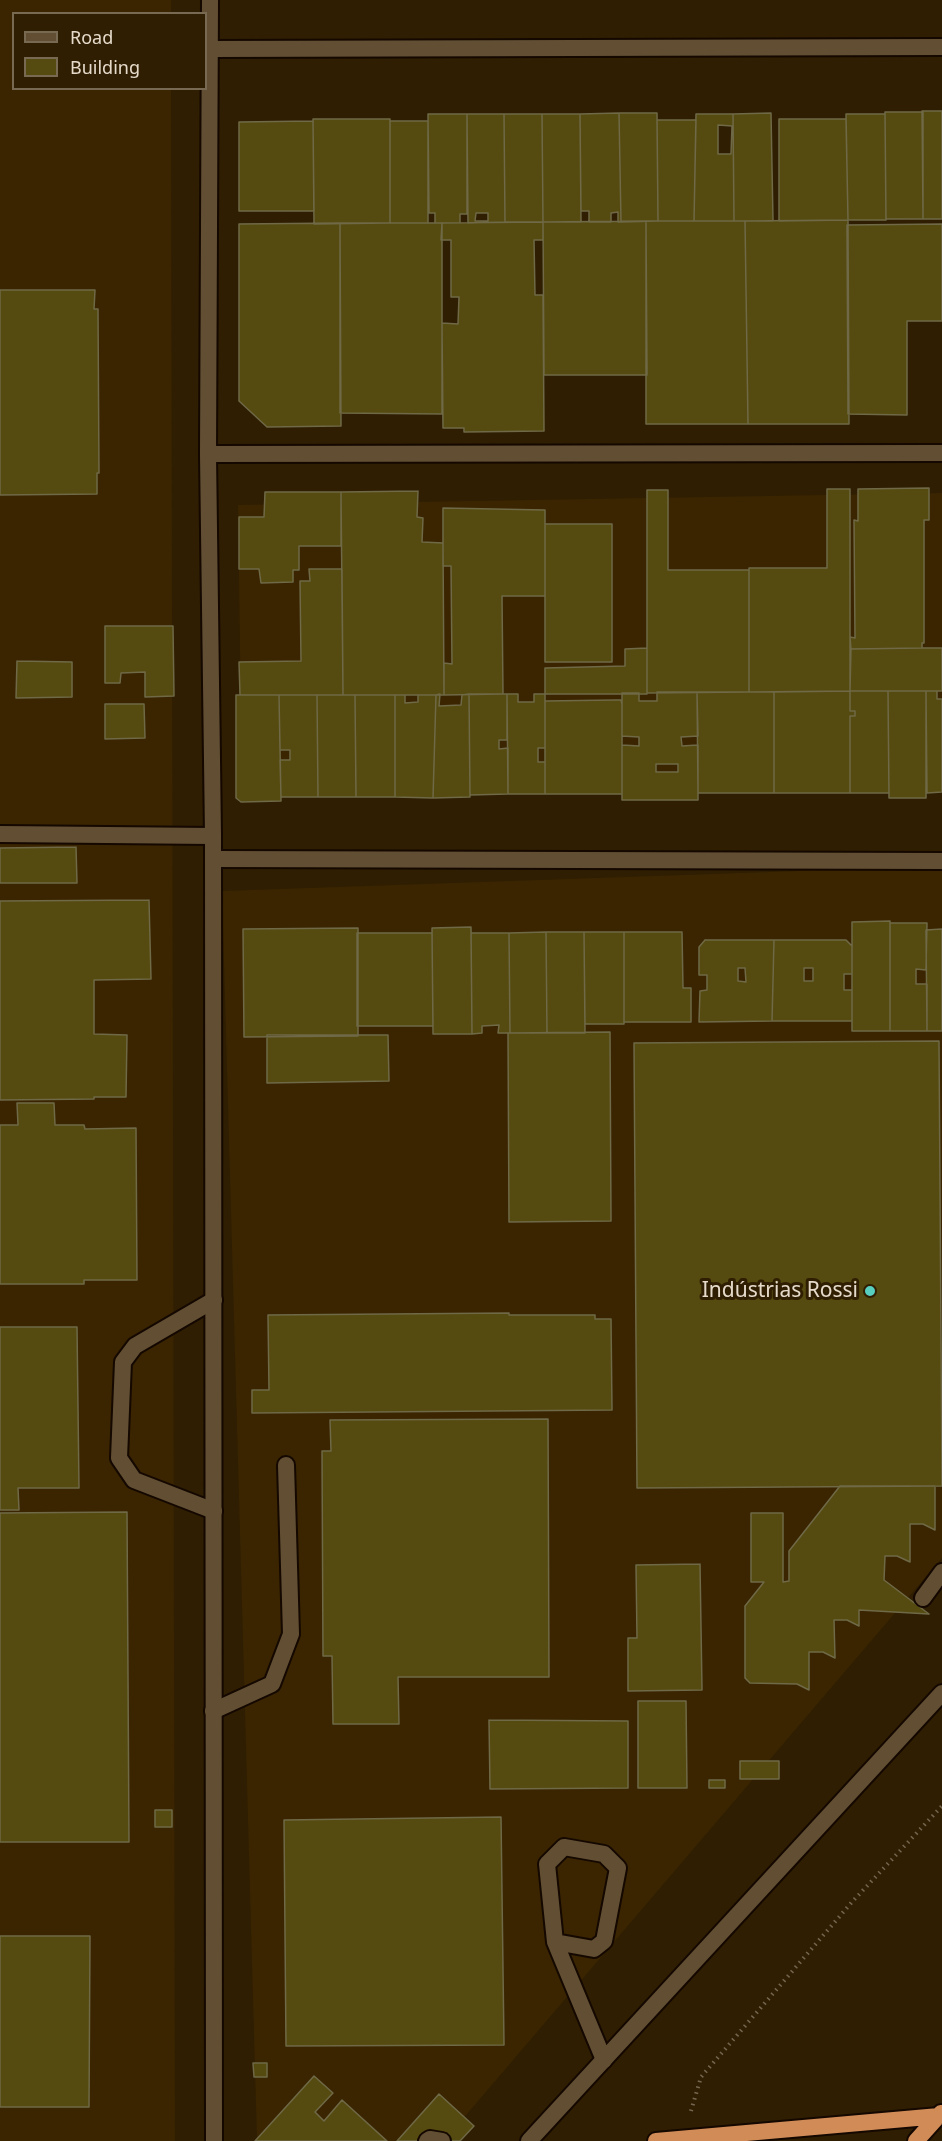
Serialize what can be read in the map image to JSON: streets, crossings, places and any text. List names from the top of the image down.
{
  "places": ["Indústrias Rossi"],
  "legend": ["Road", "Building"]
}
